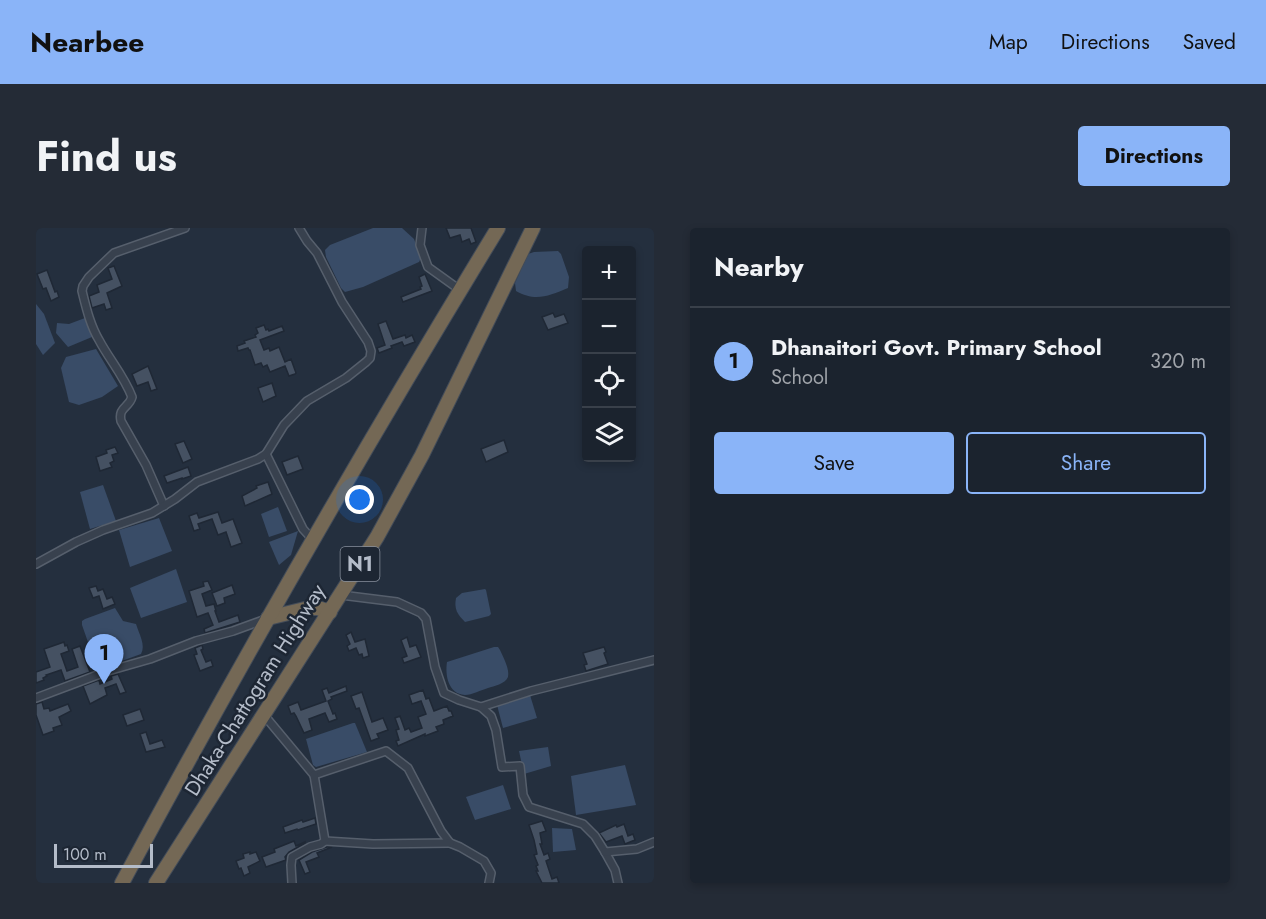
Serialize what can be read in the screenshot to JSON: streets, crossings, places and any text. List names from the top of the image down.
{
  "streets": {
    "highway": ["N1", "Dhaka-Chattogram Highway"]
  },
  "scale_bar": "100 m",
  "page": {
    "header": "Nearbee",
    "nav": ["Map", "Directions", "Saved"],
    "title": "Find us",
    "buttons": [
      "Directions",
      ["Save", "Share"]
    ],
    "heading": "Nearby",
    "map_buttons": ["+", "−"],
    "list": [
      {
        "mark": "1",
        "name": "Dhanaitori Govt. Primary School",
        "note": "School",
        "value": "320 m"
      }
    ],
    "pins": "1",
    "scale": "100 m"
  }
}
